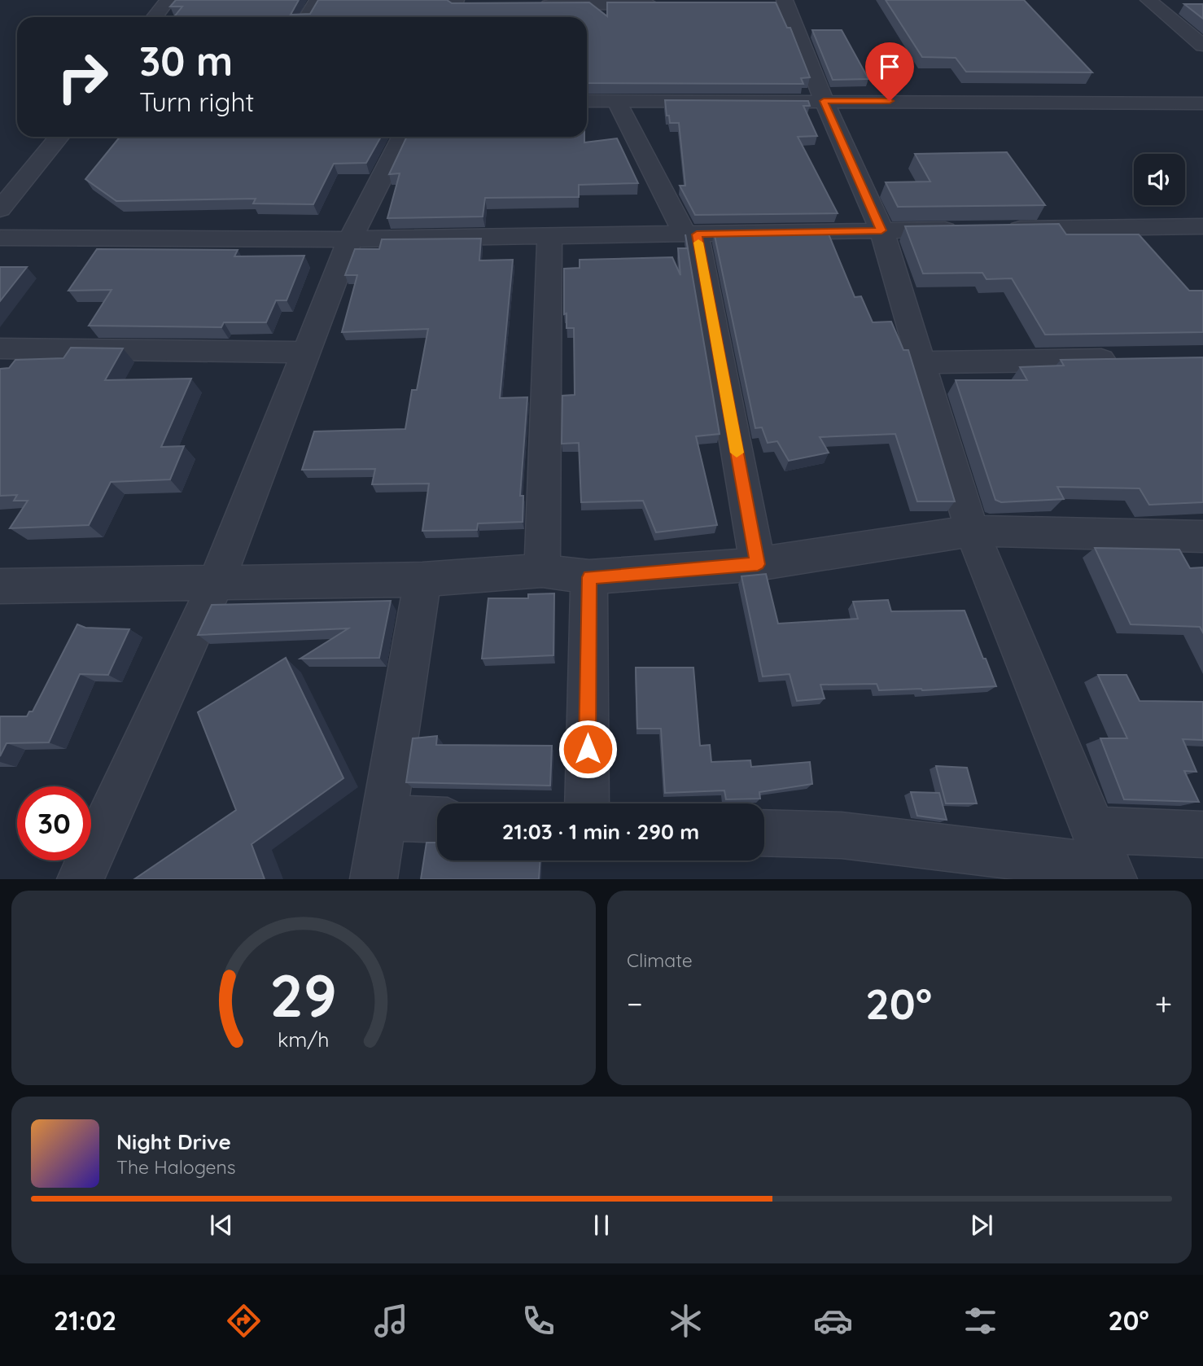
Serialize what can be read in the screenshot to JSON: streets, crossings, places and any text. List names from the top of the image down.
{
  "page": {
    "turn": ["30 m", "Turn right"],
    "limit": "30",
    "trip": "21:03 · 1 min · 290 m",
    "tile": "Climate",
    "heat": ["−", "20°", "+"],
    "song": ["Night Drive", "The Halogens"],
    "tabs": ["21:02", "20°"],
    "gauge": ["29", "km/h"]
  }
}
